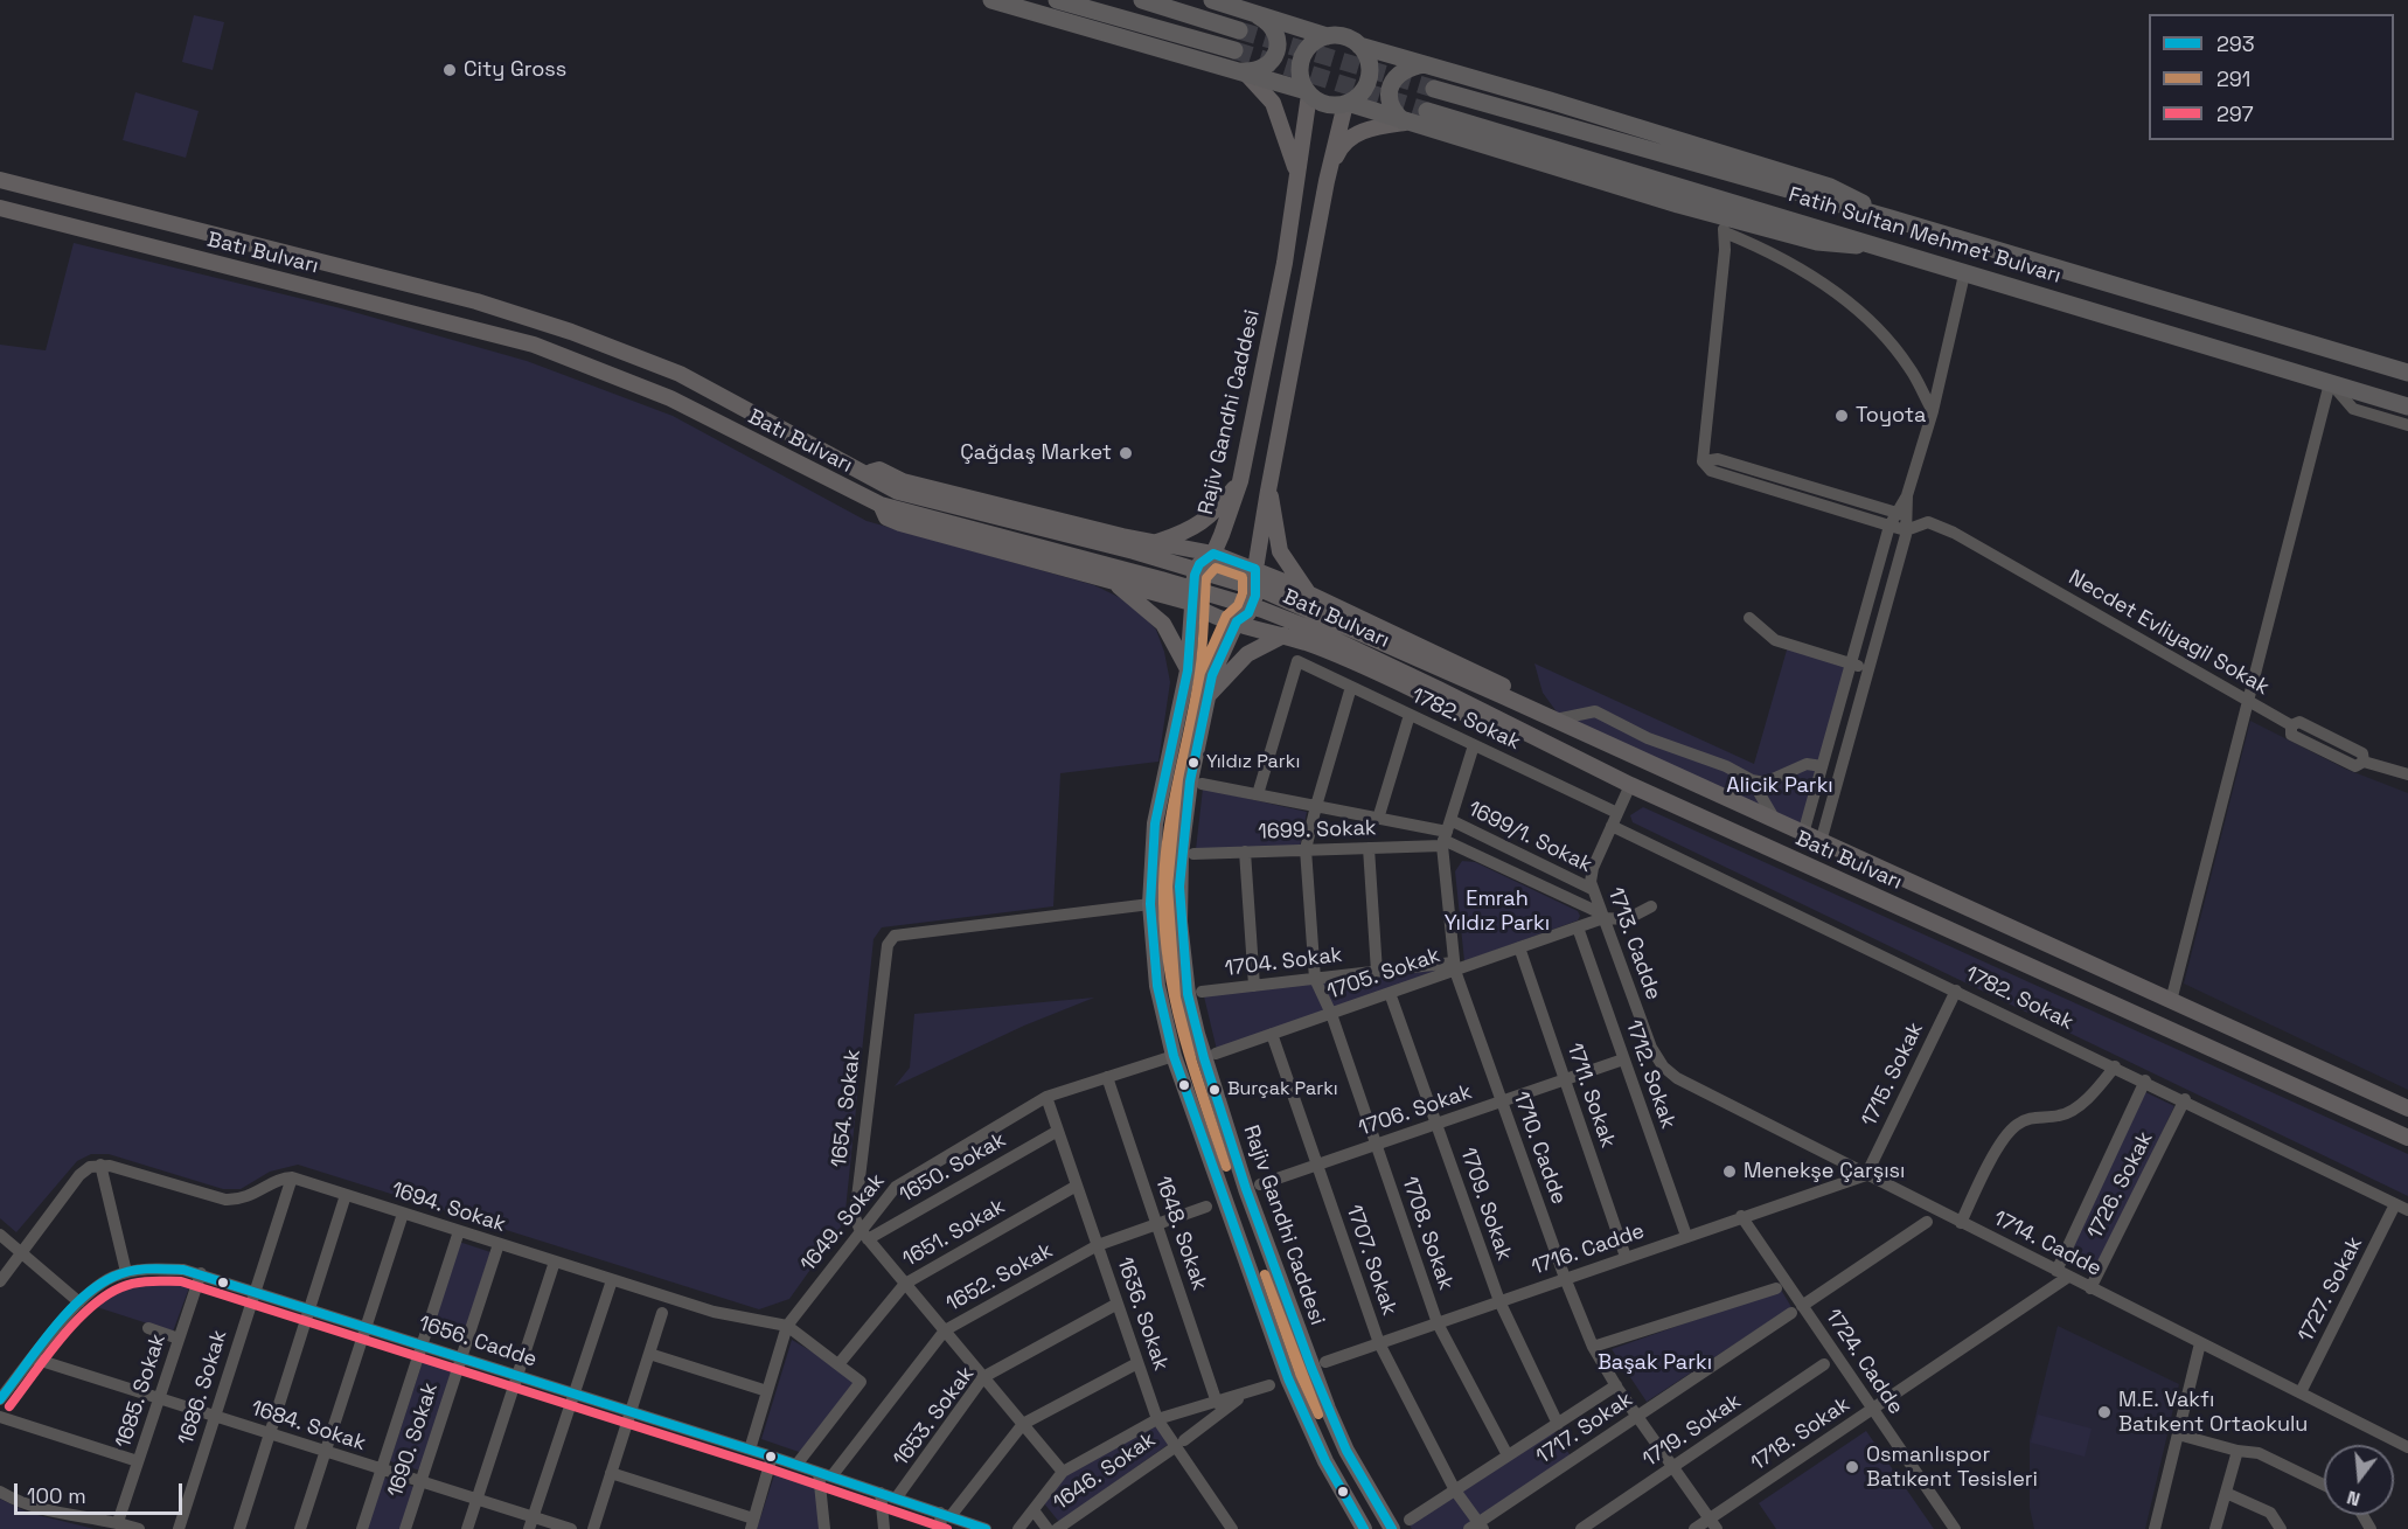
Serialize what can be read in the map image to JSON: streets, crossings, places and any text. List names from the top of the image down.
{
  "streets": {
    "highway": ["Fatih Sultan Mehmet Bulvarı"],
    "main road": ["Batı Bulvarı", "Rajiv Gandhi Caddesi"],
    "street": [
      "Necdet Evliyagil Sokak",
      "1782. Sokak",
      "1699. Sokak",
      "1699/1. Sokak",
      "1713. Cadde",
      "1704. Sokak",
      "1705. Sokak",
      "1712. Sokak",
      "1715. Sokak",
      "1711. Sokak",
      "1654. Sokak",
      "1706. Sokak",
      "1710. Cadde",
      "1650. Sokak",
      "1726. Sokak",
      "1709. Sokak",
      "1694. Sokak",
      "1649. Sokak",
      "1651. Sokak",
      "1648. Sokak",
      "1708. Sokak",
      "1714. Cadde",
      "1716. Cadde",
      "1707. Sokak",
      "1652. Sokak",
      "1727. Sokak",
      "1636. Sokak",
      "1656. Cadde",
      "1724. Cadde",
      "1686. Sokak",
      "1685. Sokak",
      "1653. Sokak",
      "1684. Sokak",
      "1717. Sokak",
      "1719. Sokak",
      "1718. Sokak",
      "1690. Sokak",
      "1646. Sokak"
    ]
  },
  "crossings": [
    ["Batı Bulvarı", "1713. Cadde"],
    ["Rajiv Gandhi Caddesi", "1654. Sokak"],
    ["Rajiv Gandhi Caddesi", "1649. Sokak"],
    ["1782. Sokak", "1713. Cadde"],
    ["1782. Sokak", "1715. Sokak"],
    ["1782. Sokak", "1710. Cadde"],
    ["1782. Sokak", "1726. Sokak"],
    ["1782. Sokak", "1727. Sokak"],
    ["1699. Sokak", "1699/1. Sokak"],
    ["1699. Sokak", "1710. Cadde"],
    ["1699/1. Sokak", "1713. Cadde"],
    ["1699/1. Sokak", "1705. Sokak"],
    ["1699/1. Sokak", "1710. Cadde"],
    ["1713. Cadde", "1705. Sokak"],
    ["1713. Cadde", "1714. Cadde"],
    ["1704. Sokak", "1705. Sokak"],
    ["1704. Sokak", "1710. Cadde"],
    ["1704. Sokak", "1708. Sokak"],
    ["1705. Sokak", "1712. Sokak"],
    ["1705. Sokak", "1711. Sokak"],
    ["1705. Sokak", "1710. Cadde"],
    ["1705. Sokak", "1709. Sokak"],
    ["1705. Sokak", "1708. Sokak"],
    ["1705. Sokak", "1707. Sokak"],
    ["1712. Sokak", "1706. Sokak"],
    ["1712. Sokak", "1716. Cadde"],
    ["1715. Sokak", "1714. Cadde"],
    ["1715. Sokak", "1716. Cadde"],
    ["1711. Sokak", "1706. Sokak"],
    ["1711. Sokak", "1716. Cadde"],
    ["1654. Sokak", "1650. Sokak"],
    ["1654. Sokak", "1649. Sokak"],
    ["1706. Sokak", "1710. Cadde"],
    ["1706. Sokak", "1709. Sokak"],
    ["1706. Sokak", "1708. Sokak"],
    ["1706. Sokak", "1707. Sokak"],
    ["1710. Cadde", "1716. Cadde"],
    ["1710. Cadde", "1717. Sokak"],
    ["1710. Cadde", "1719. Sokak"],
    ["1710. Cadde", "1718. Sokak"],
    ["1650. Sokak", "1649. Sokak"],
    ["1650. Sokak", "1636. Sokak"],
    ["1726. Sokak", "1714. Cadde"],
    ["1726. Sokak", "1718. Sokak"],
    ["1709. Sokak", "1716. Cadde"],
    ["1709. Sokak", "1717. Sokak"],
    ["1694. Sokak", "1649. Sokak"],
    ["1694. Sokak", "1686. Sokak"],
    ["1694. Sokak", "1690. Sokak"],
    ["1649. Sokak", "1648. Sokak"],
    ["1649. Sokak", "1636. Sokak"],
    ["1649. Sokak", "1656. Cadde"],
    ["1651. Sokak", "1636. Sokak"],
    ["1648. Sokak", "1652. Sokak"],
    ["1708. Sokak", "1716. Cadde"],
    ["1708. Sokak", "1717. Sokak"],
    ["1714. Cadde", "1716. Cadde"],
    ["1714. Cadde", "1727. Sokak"],
    ["1714. Cadde", "1718. Sokak"],
    ["1716. Cadde", "1707. Sokak"],
    ["1716. Cadde", "1724. Cadde"],
    ["1707. Sokak", "1717. Sokak"],
    ["1652. Sokak", "1636. Sokak"],
    ["1652. Sokak", "1656. Cadde"],
    ["1636. Sokak", "1653. Sokak"],
    ["1636. Sokak", "1646. Sokak"],
    ["1656. Cadde", "1686. Sokak"],
    ["1656. Cadde", "1685. Sokak"],
    ["1656. Cadde", "1653. Sokak"],
    ["1656. Cadde", "1684. Sokak"],
    ["1656. Cadde", "1690. Sokak"],
    ["1724. Cadde", "1717. Sokak"],
    ["1724. Cadde", "1718. Sokak"],
    ["1686. Sokak", "1684. Sokak"],
    ["1685. Sokak", "1684. Sokak"],
    ["1684. Sokak", "1690. Sokak"]
  ],
  "parks": ["Alicik Parkı", "Emrah Yıldız Parkı", "Başak Parkı"],
  "places": [
    "City Gross",
    "Toyota",
    "Çağdaş Market",
    "Yıldız Parkı",
    "Burçak Parkı",
    "Menekşe Çarşısı",
    "M.E. Vakfı Batıkent Ortaokulu",
    "Osmanlıspor Batıkent Tesisleri"
  ],
  "lines": ["transit line 293", "transit line 291", "transit line 297"],
  "legend": ["293", "291", "297"],
  "scale_bar": "100 m",
  "north": "bottom"
}
